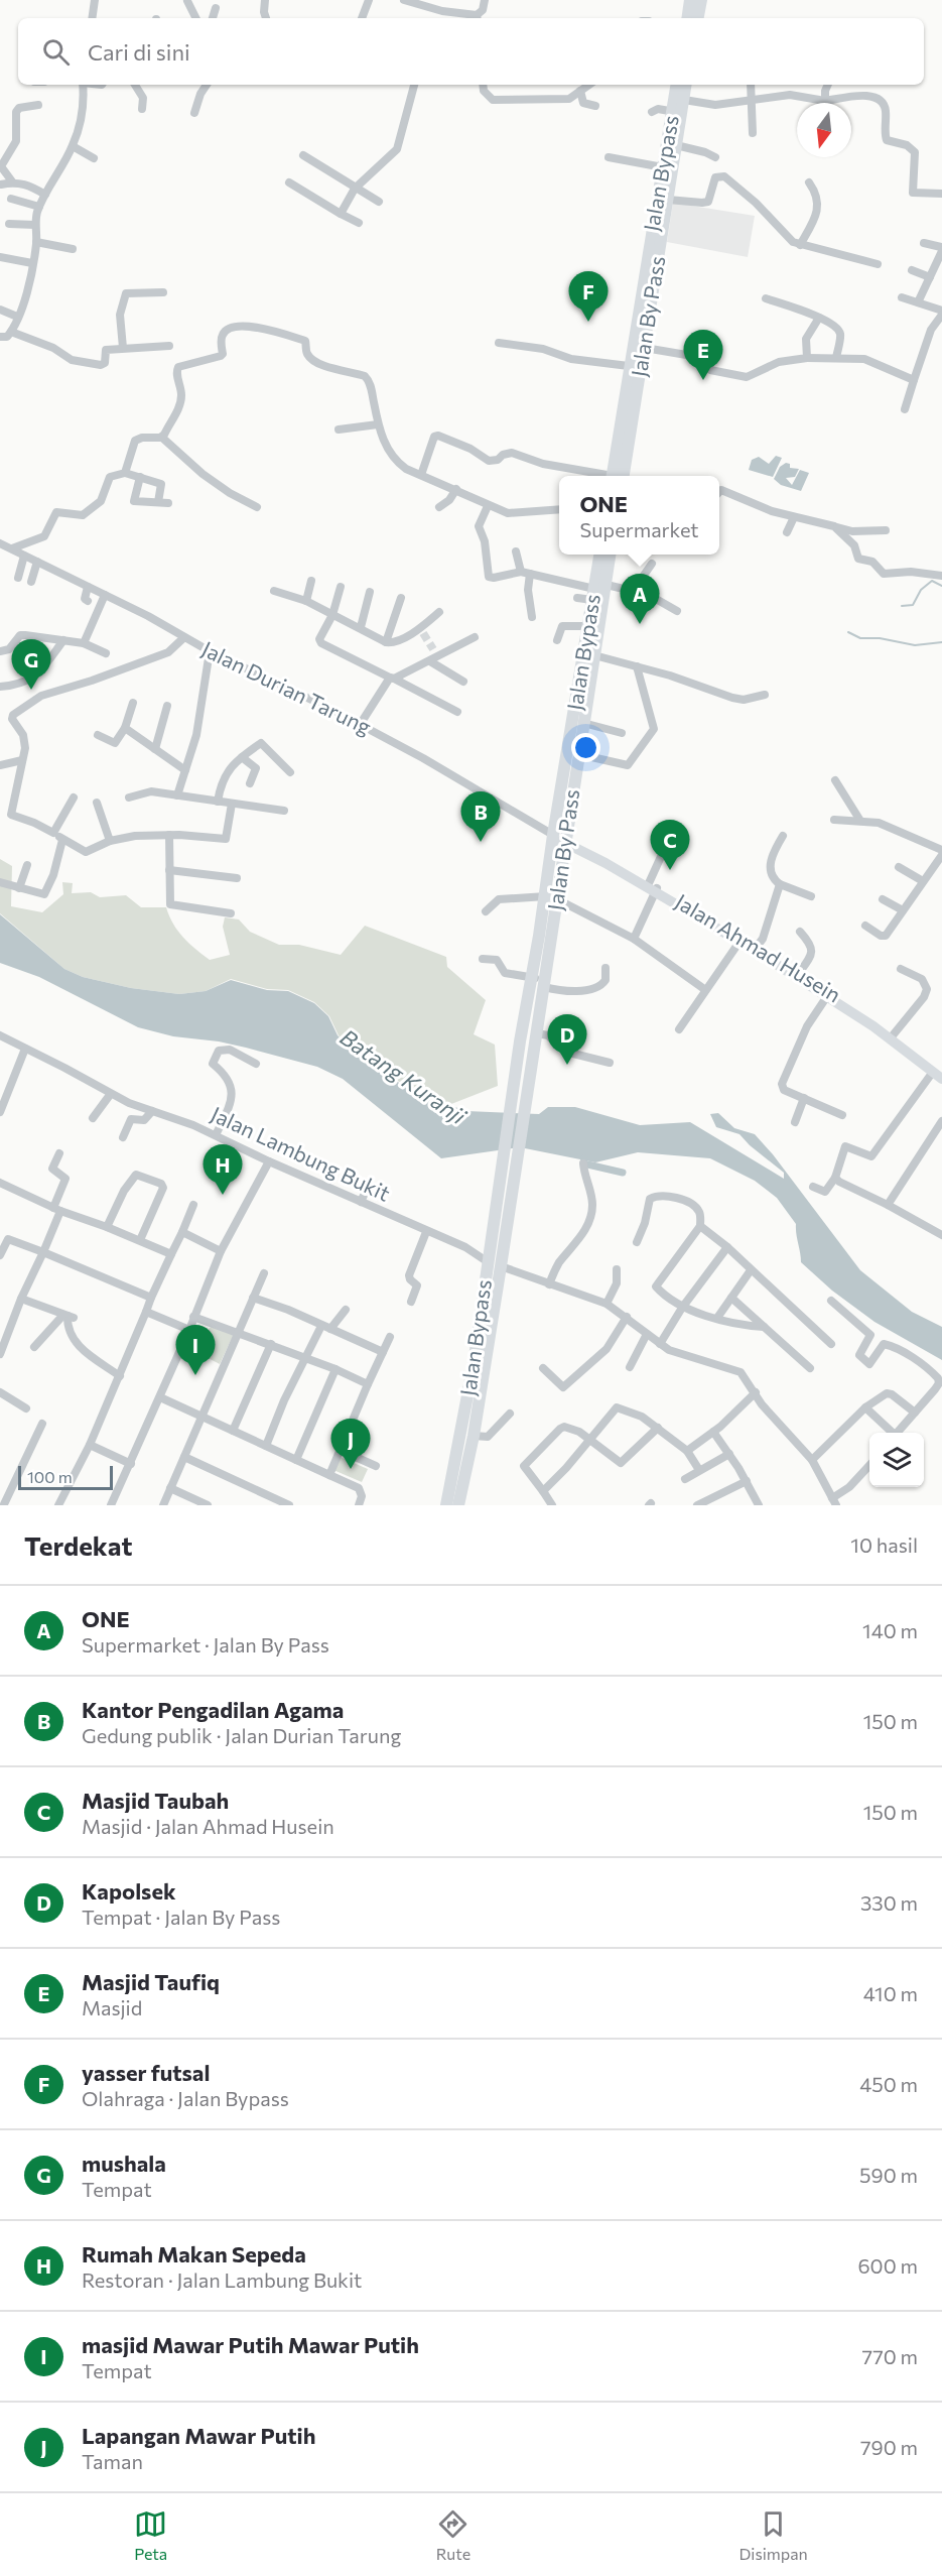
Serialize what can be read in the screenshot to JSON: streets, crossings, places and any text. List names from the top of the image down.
{
  "streets": {
    "highway": ["Jalan Bypass", "Jalan By Pass"],
    "main road": ["Jalan Durian Tarung", "Jalan Ahmad Husein"],
    "street": ["Jalan Lambung Bukit"]
  },
  "crossings": [
    ["Jalan Bypass", "Jalan By Pass"],
    ["Jalan Bypass", "Jalan Durian Tarung"],
    ["Jalan Bypass", "Jalan Lambung Bukit"],
    ["Jalan By Pass", "Jalan Durian Tarung"],
    ["Jalan By Pass", "Jalan Ahmad Husein"],
    ["Jalan Durian Tarung", "Jalan Ahmad Husein"]
  ],
  "water": ["Batang Kuranji"],
  "scale_bar": "100 m",
  "north": "bottom",
  "page": {
    "search": "Cari di sini",
    "pins": [
      "F",
      "E",
      "A",
      "G",
      "B",
      "C",
      "D",
      "H",
      "I",
      "J"
    ],
    "popup": ["ONE", "Supermarket"],
    "scale": "100 m",
    "heading": ["Terdekat", "10 hasil"],
    "list": [
      {
        "mark": "A",
        "name": "ONE",
        "note": "Supermarket · Jalan By Pass",
        "value": "140 m"
      },
      {
        "mark": "B",
        "name": "Kantor Pengadilan Agama",
        "note": "Gedung publik · Jalan Durian Tarung",
        "value": "150 m"
      },
      {
        "mark": "C",
        "name": "Masjid Taubah",
        "note": "Masjid · Jalan Ahmad Husein",
        "value": "150 m"
      },
      {
        "mark": "D",
        "name": "Kapolsek",
        "note": "Tempat · Jalan By Pass",
        "value": "330 m"
      },
      {
        "mark": "E",
        "name": "Masjid Taufiq",
        "note": "Masjid",
        "value": "410 m"
      },
      {
        "mark": "F",
        "name": "yasser futsal",
        "note": "Olahraga · Jalan Bypass",
        "value": "450 m"
      },
      {
        "mark": "G",
        "name": "mushala",
        "note": "Tempat",
        "value": "590 m"
      },
      {
        "mark": "H",
        "name": "Rumah Makan Sepeda",
        "note": "Restoran · Jalan Lambung Bukit",
        "value": "600 m"
      },
      {
        "mark": "I",
        "name": "masjid Mawar Putih Mawar Putih",
        "note": "Tempat",
        "value": "770 m"
      },
      {
        "mark": "J",
        "name": "Lapangan Mawar Putih",
        "note": "Taman",
        "value": "790 m"
      }
    ],
    "nav": ["Peta", "Rute", "Disimpan"]
  }
}
